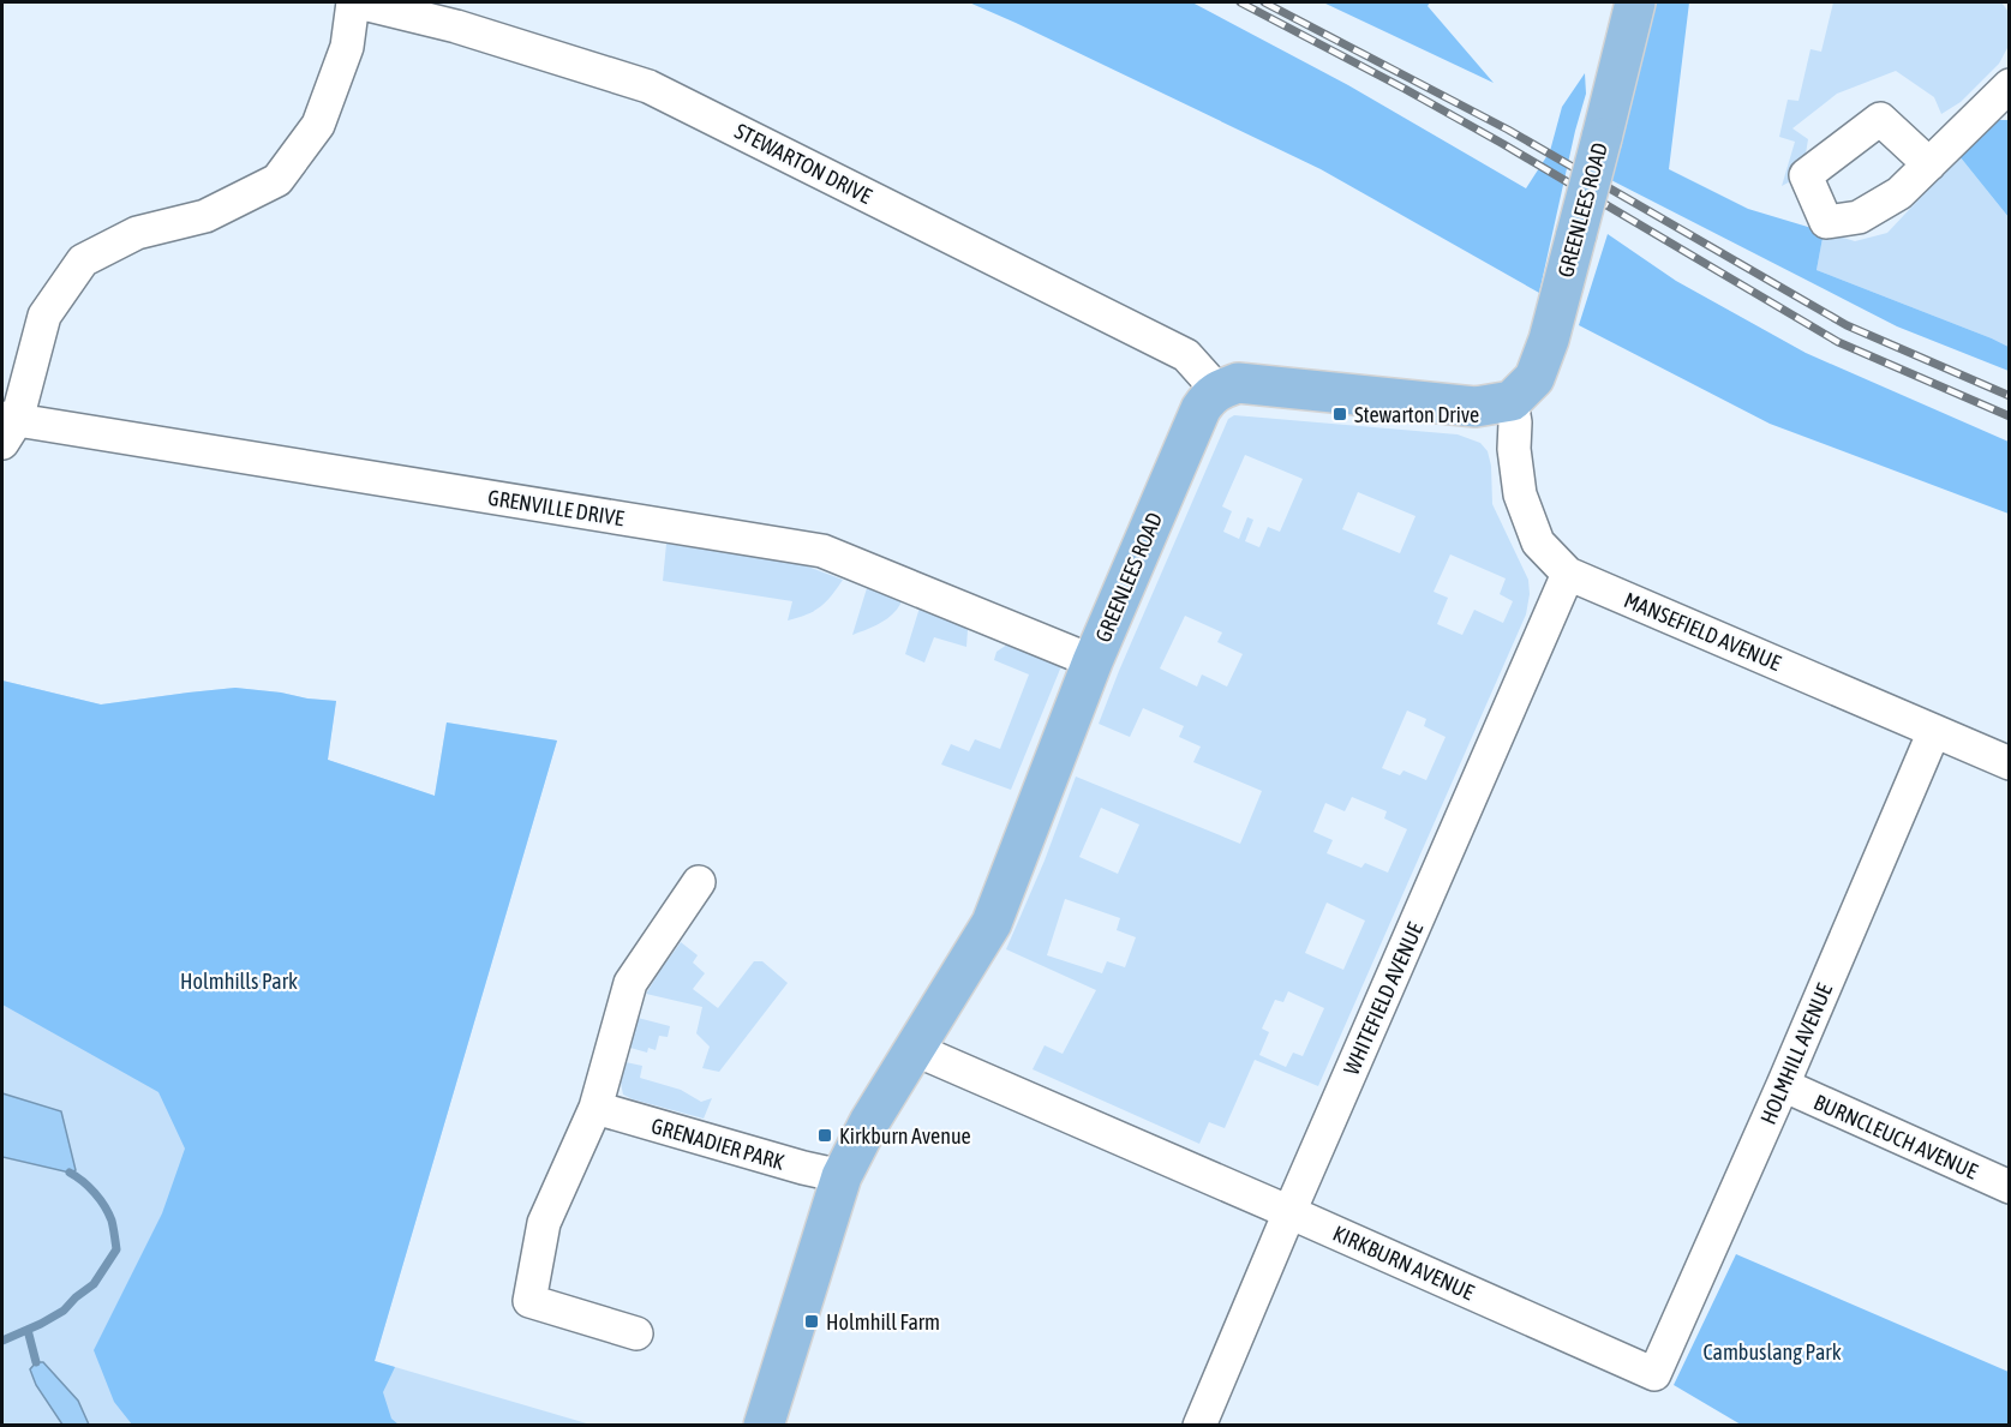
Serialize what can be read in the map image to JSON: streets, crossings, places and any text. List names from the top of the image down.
{
  "streets": {
    "main road": ["GREENLEES ROAD"],
    "street": [
      "STEWARTON DRIVE",
      "GRENVILLE DRIVE",
      "MANSEFIELD AVENUE",
      "WHITEFIELD AVENUE",
      "HOLMHILL AVENUE",
      "BURNCLEUCH AVENUE",
      "GRENADIER PARK",
      "KIRKBURN AVENUE"
    ]
  },
  "crossings": [
    ["STEWARTON DRIVE", "GREENLEES ROAD"],
    ["GREENLEES ROAD", "GRENVILLE DRIVE"],
    ["GREENLEES ROAD", "MANSEFIELD AVENUE"],
    ["GREENLEES ROAD", "GRENADIER PARK"],
    ["GREENLEES ROAD", "KIRKBURN AVENUE"],
    ["MANSEFIELD AVENUE", "WHITEFIELD AVENUE"],
    ["MANSEFIELD AVENUE", "HOLMHILL AVENUE"],
    ["WHITEFIELD AVENUE", "KIRKBURN AVENUE"],
    ["HOLMHILL AVENUE", "BURNCLEUCH AVENUE"],
    ["HOLMHILL AVENUE", "KIRKBURN AVENUE"]
  ],
  "parks": ["Holmhills Park", "Cambuslang Park"],
  "places": {
    "transit": ["Stewarton Drive", "Kirkburn Avenue", "Holmhill Farm"]
  }
}
